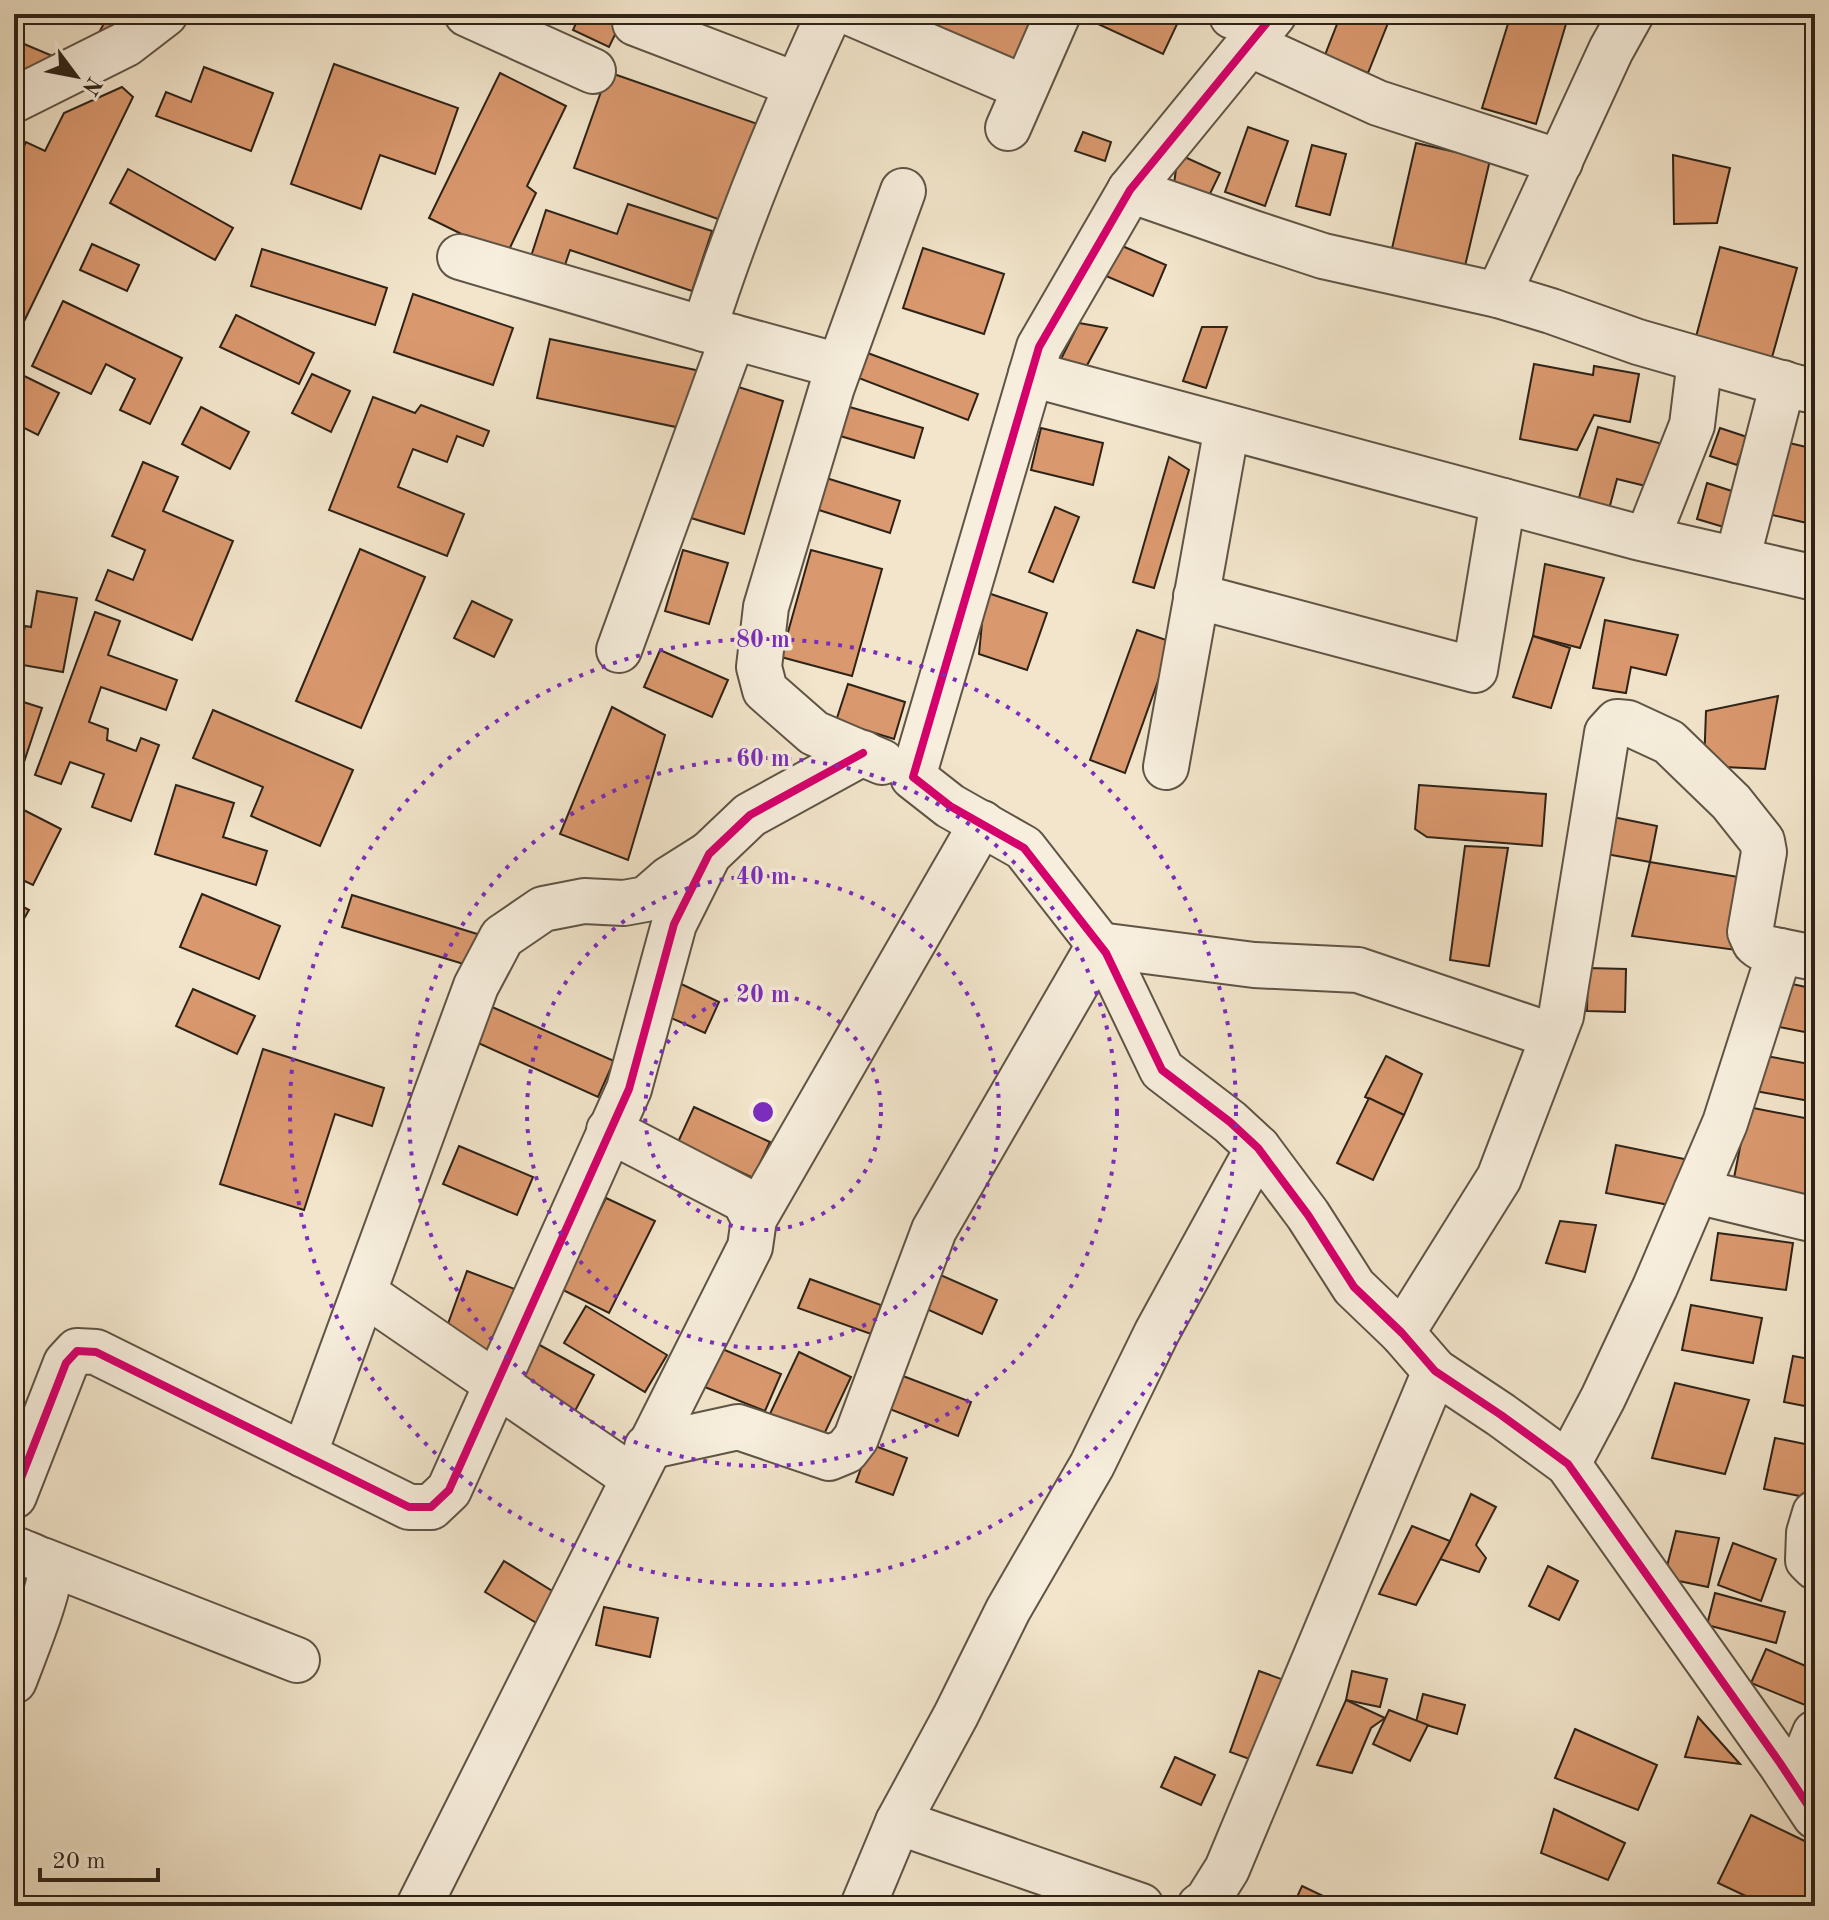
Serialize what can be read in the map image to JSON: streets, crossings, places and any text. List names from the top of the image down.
{
  "scale_bar": "20 m",
  "north": "bottom right",
  "rings": [
    "80 m",
    "60 m",
    "40 m",
    "20 m"
  ]
}
